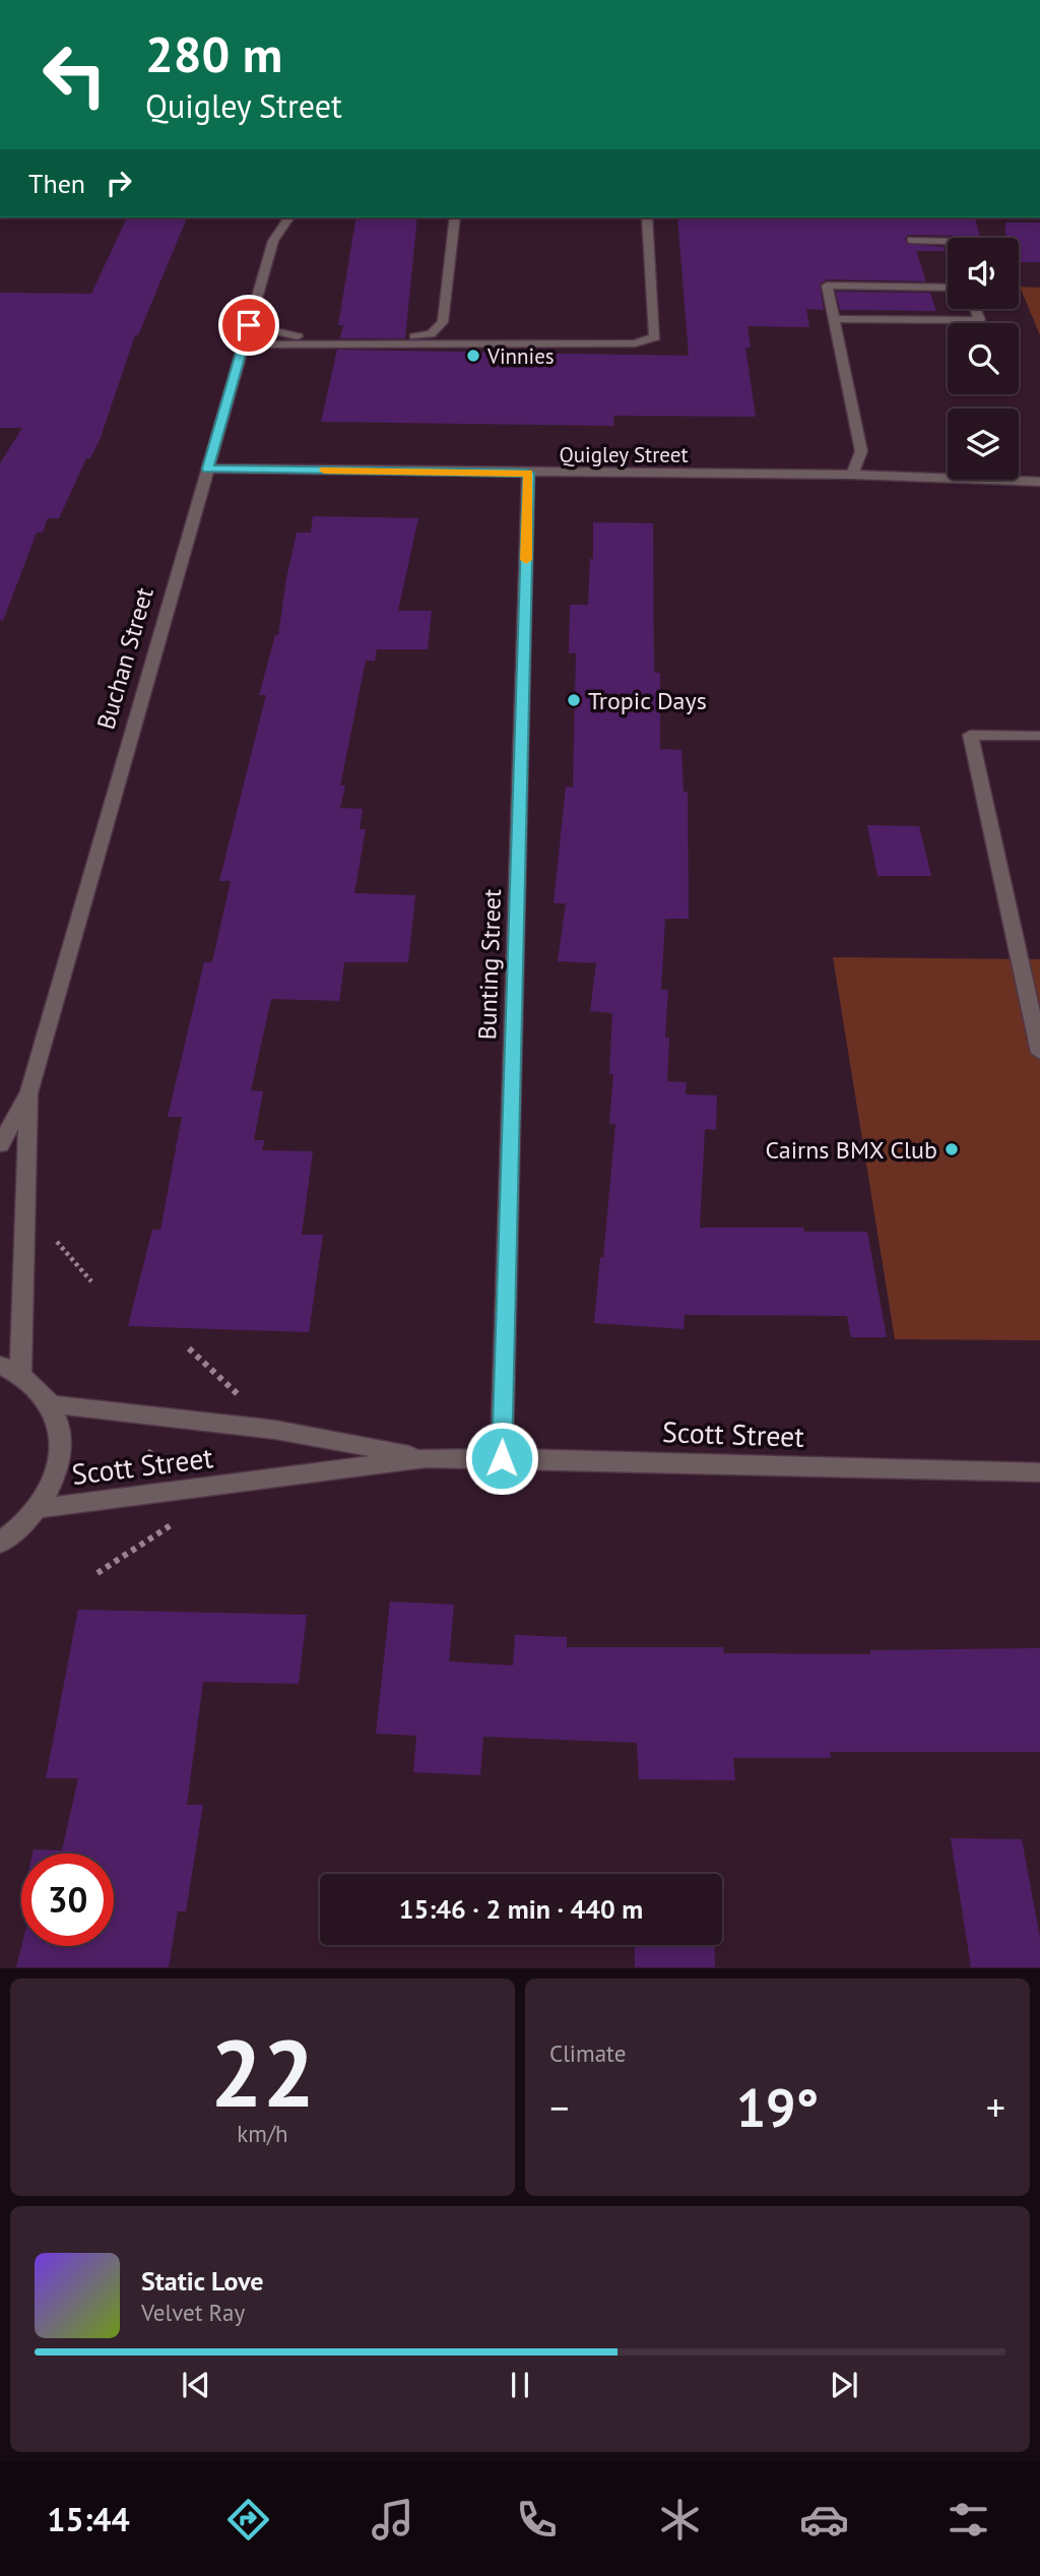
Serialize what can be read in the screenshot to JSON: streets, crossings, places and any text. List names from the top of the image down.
{
  "streets": {
    "street": [
      "Quigley Street",
      "Buchan Street",
      "Bunting Street",
      "Scott Street"
    ]
  },
  "crossings": [
    ["Quigley Street", "Buchan Street"],
    ["Quigley Street", "Bunting Street"],
    ["Bunting Street", "Scott Street"]
  ],
  "places": ["Vinnies", "Tropic Days", "Cairns BMX Club"],
  "page": {
    "turn": ["280 m", "Quigley Street"],
    "then": "Then",
    "limit": "30",
    "trip": "15:46 · 2 min · 440 m",
    "tile": [
      ["22", "km/h"],
      "Climate"
    ],
    "heat": ["−", "19°", "+"],
    "song": ["Static Love", "Velvet Ray"],
    "tabs": "15:44"
  }
}
